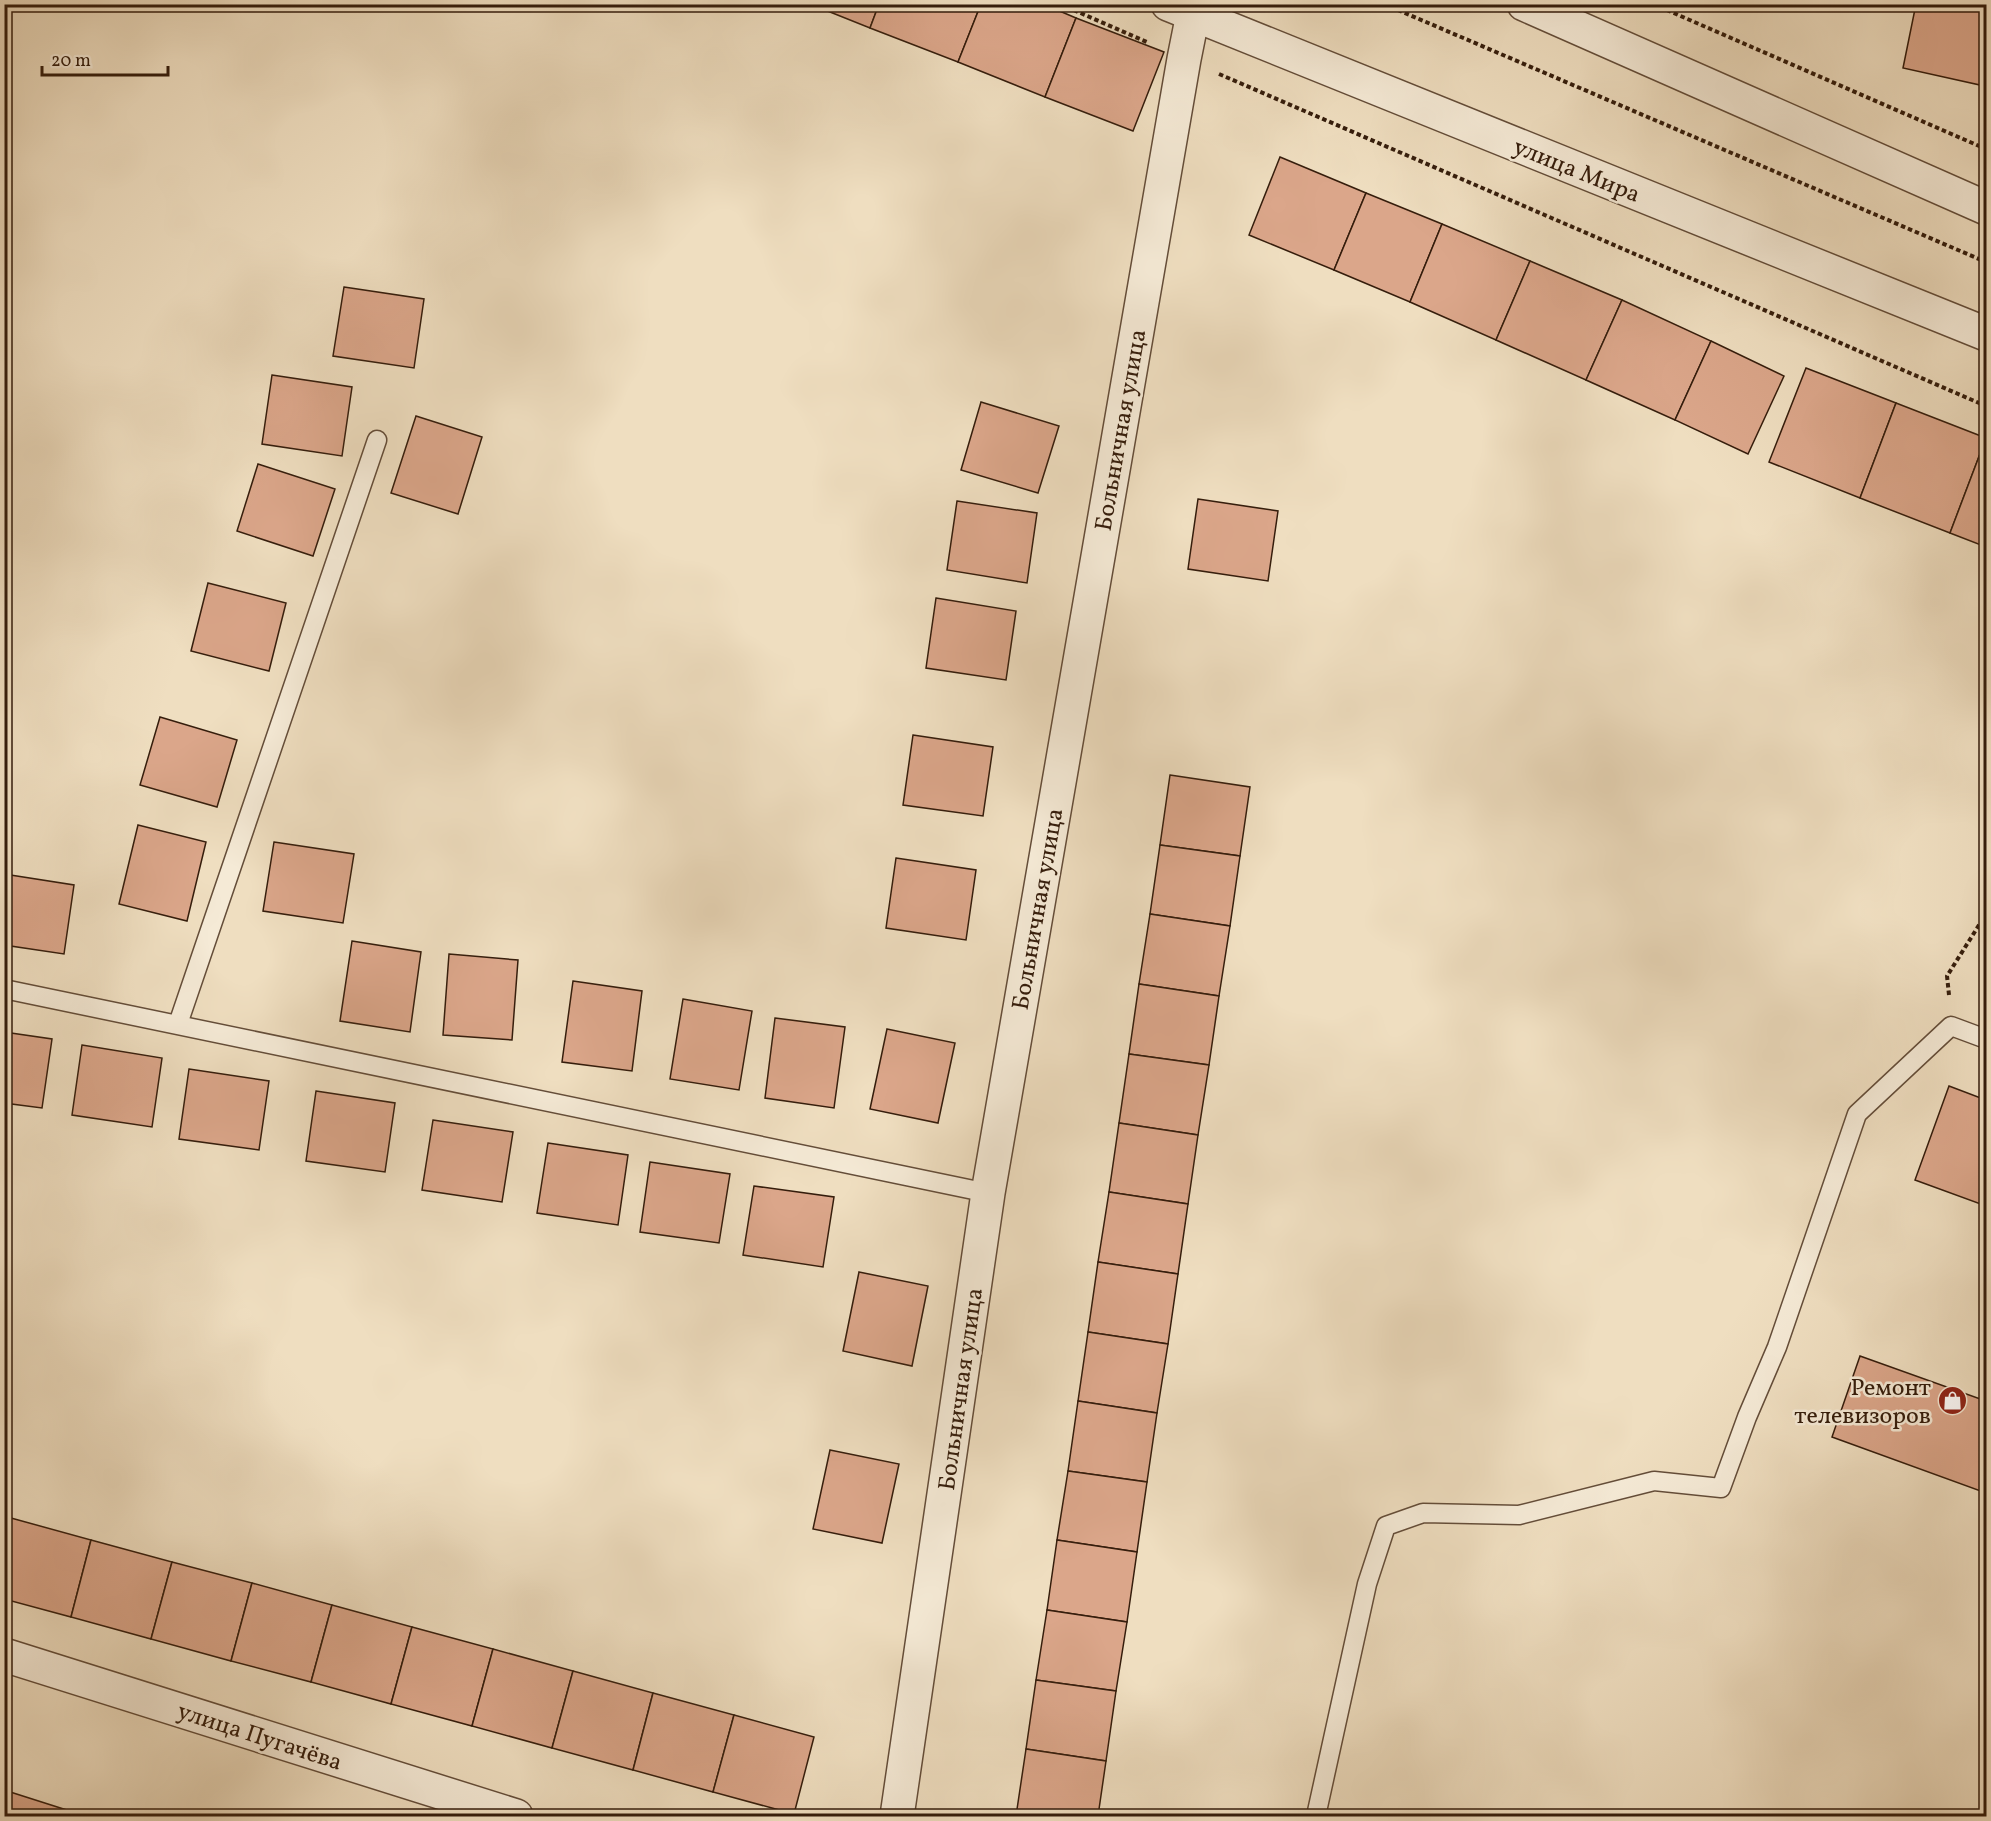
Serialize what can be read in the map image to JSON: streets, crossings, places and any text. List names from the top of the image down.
{
  "streets": {
    "street": ["улица Мира", "Больничная улица", "улица Пугачёва"]
  },
  "crossings": [
    ["улица Мира", "Больничная улица"]
  ],
  "places": {
    "shop": ["Ремонт телевизоров"]
  },
  "scale_bar": "20 m"
}
